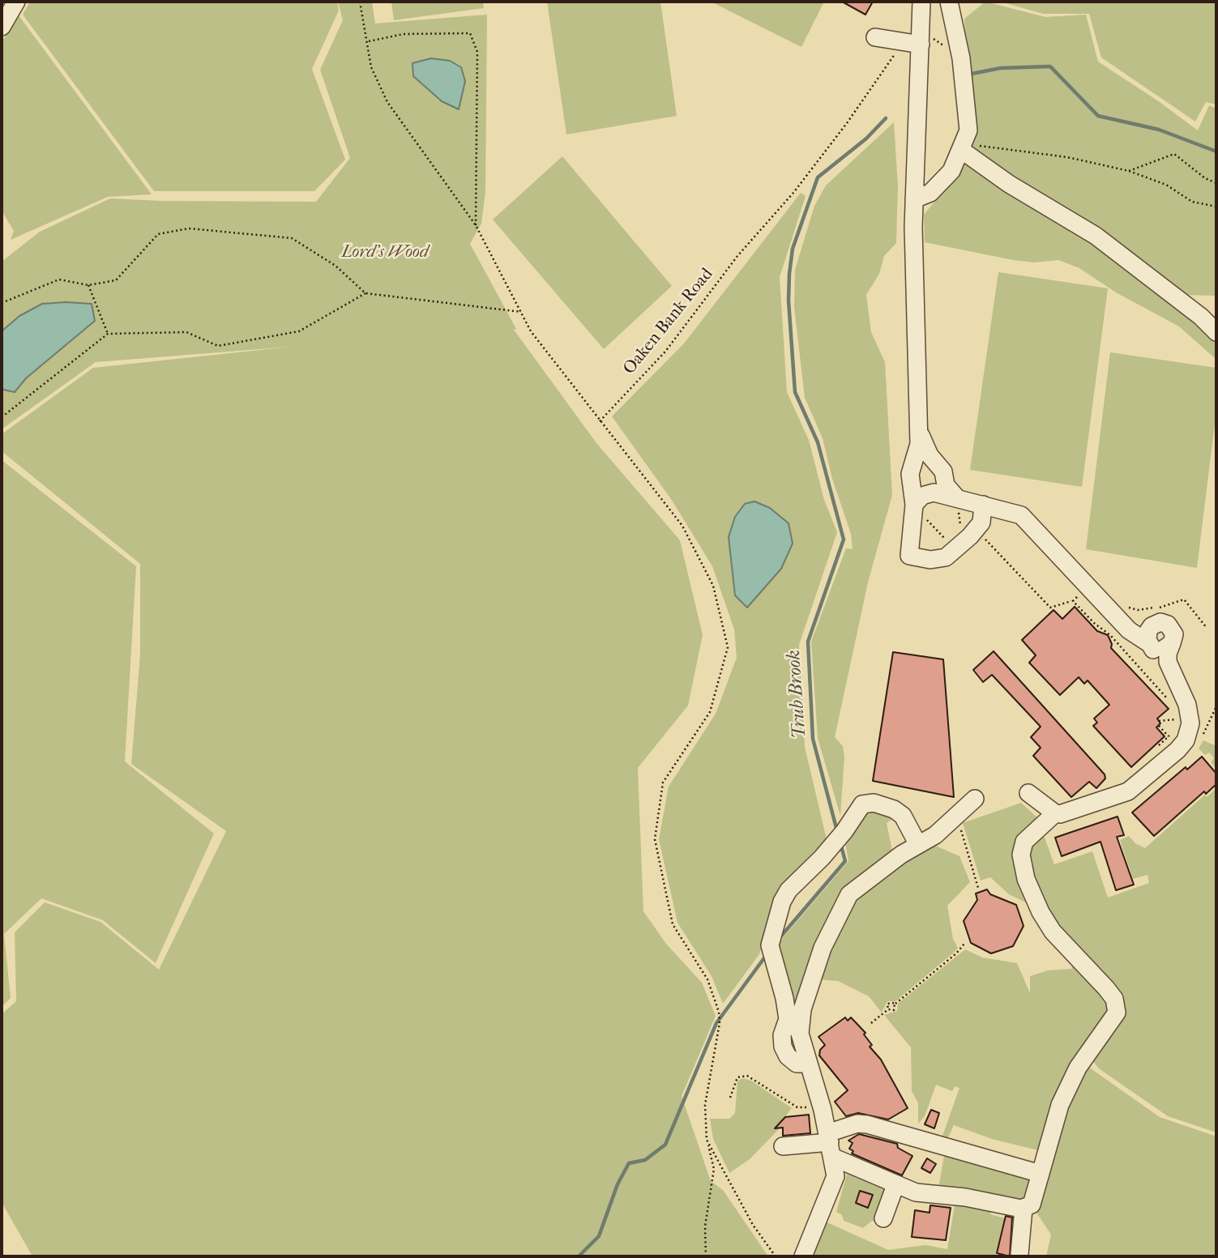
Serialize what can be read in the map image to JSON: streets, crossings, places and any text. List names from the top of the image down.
{
  "streets": {
    "path": ["Oaken Bank Road"]
  },
  "water": ["Trub Brook"],
  "parks": ["Lord's Wood"]
}
